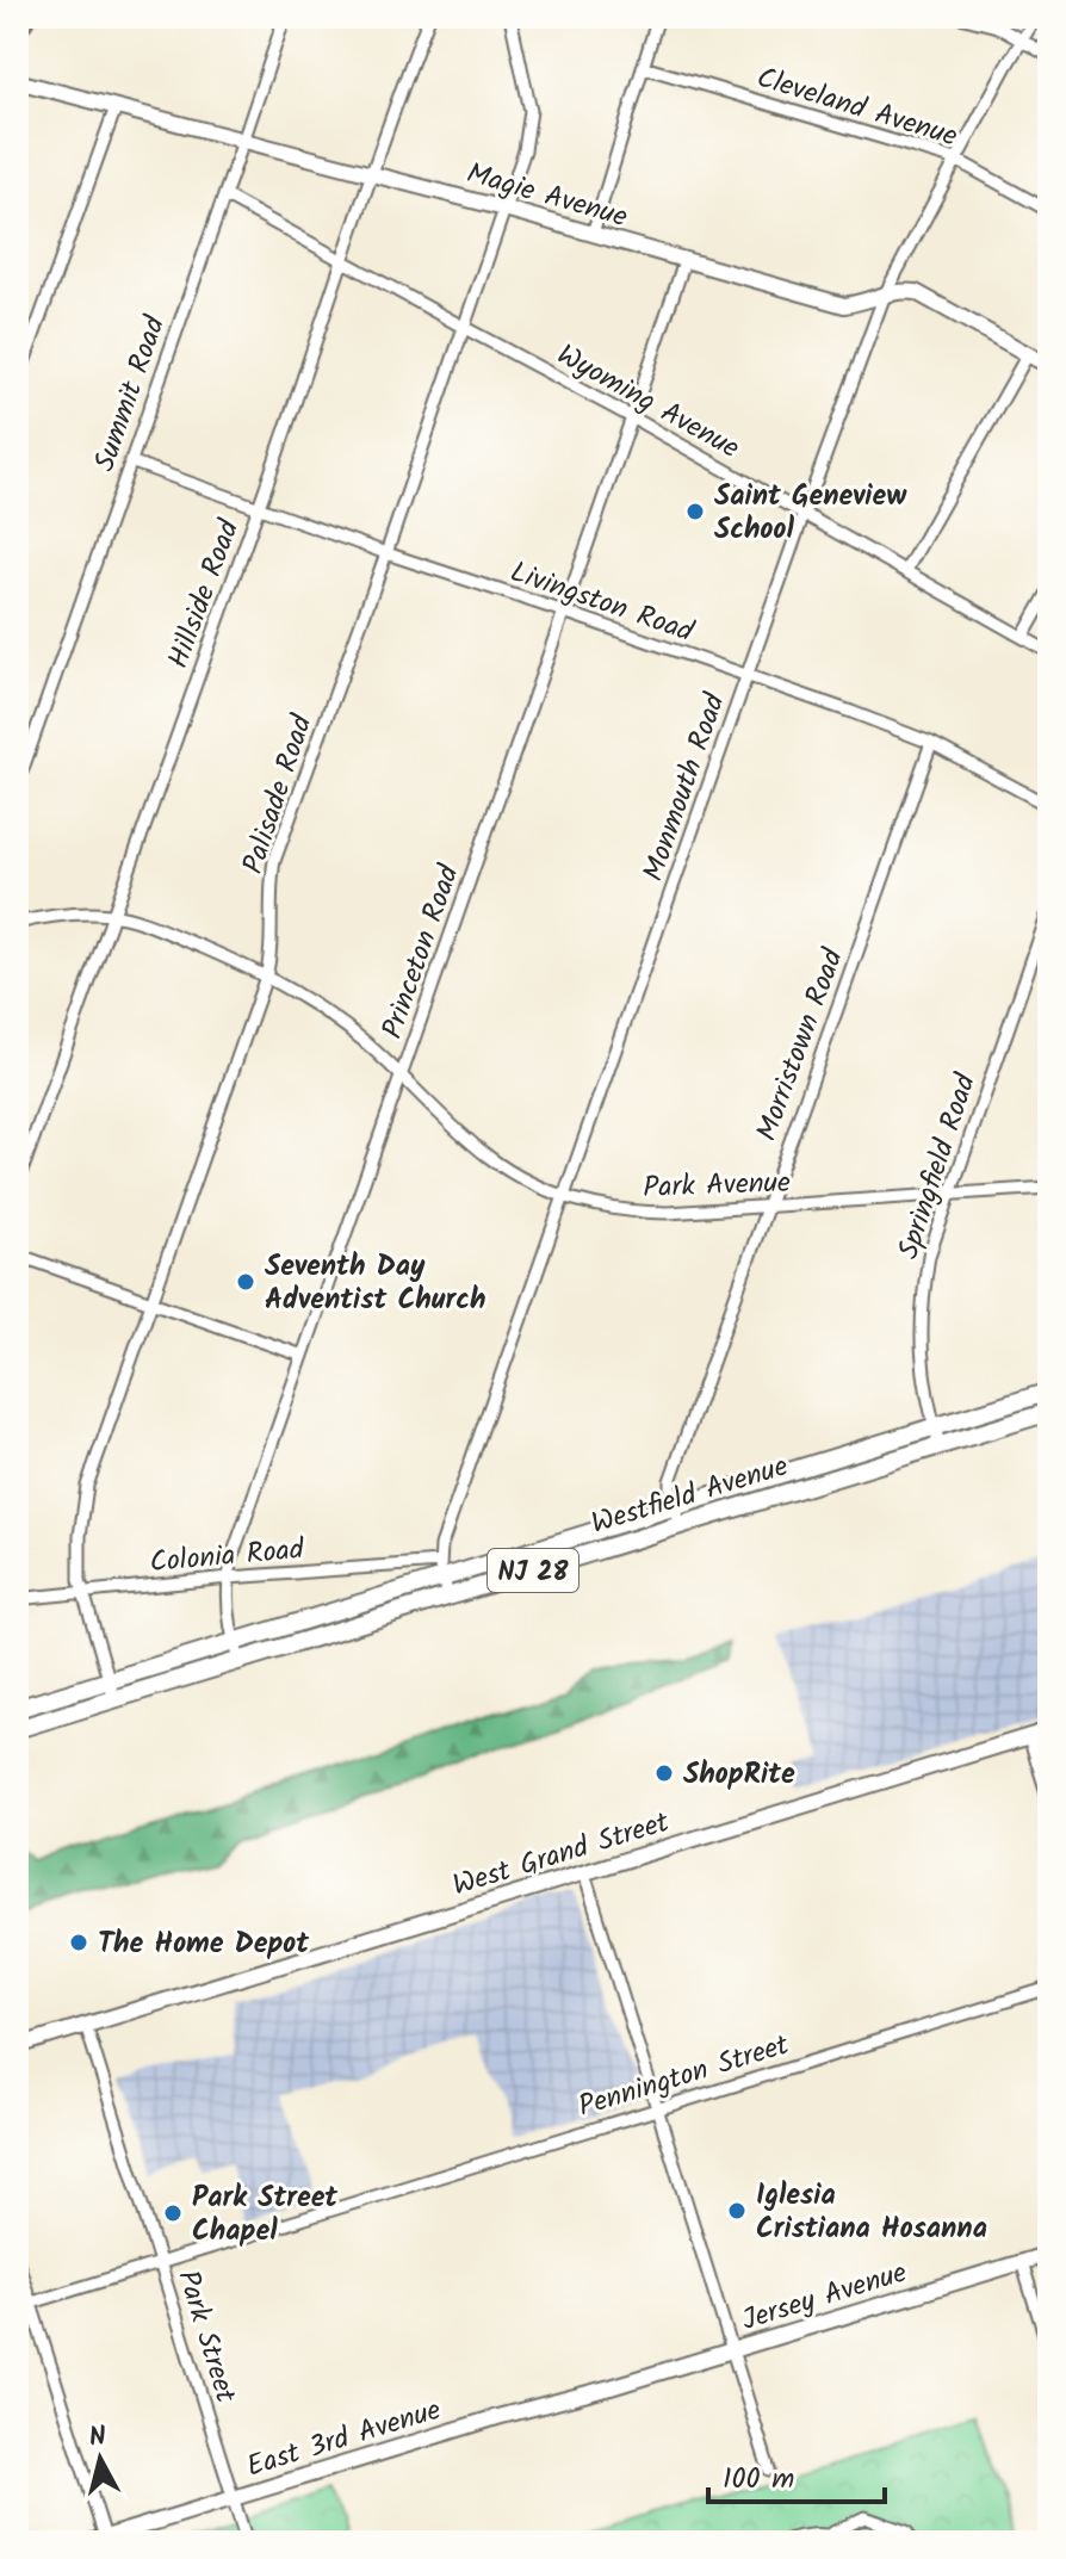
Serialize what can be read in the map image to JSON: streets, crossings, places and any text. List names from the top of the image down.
{
  "streets": {
    "main road": ["Westfield Avenue", "NJ 28"],
    "street": [
      "Cleveland Avenue",
      "Magie Avenue",
      "Summit Road",
      "Wyoming Avenue",
      "Hillside Road",
      "Livingston Road",
      "Monmouth Road",
      "Palisade Road",
      "Princeton Road",
      "Morristown Road",
      "Springfield Road",
      "Park Avenue",
      "Colonia Road",
      "West Grand Street",
      "Pennington Street",
      "Jersey Avenue",
      "Park Street",
      "East 3rd Avenue"
    ]
  },
  "crossings": [
    ["Cleveland Avenue", "Monmouth Road"],
    ["Magie Avenue", "Summit Road"],
    ["Magie Avenue", "Hillside Road"],
    ["Magie Avenue", "Monmouth Road"],
    ["Magie Avenue", "Palisade Road"],
    ["Magie Avenue", "Princeton Road"],
    ["Summit Road", "Wyoming Avenue"],
    ["Summit Road", "Livingston Road"],
    ["Wyoming Avenue", "Hillside Road"],
    ["Wyoming Avenue", "Monmouth Road"],
    ["Wyoming Avenue", "Palisade Road"],
    ["Wyoming Avenue", "Princeton Road"],
    ["Hillside Road", "Livingston Road"],
    ["Hillside Road", "Park Avenue"],
    ["Livingston Road", "Monmouth Road"],
    ["Livingston Road", "Palisade Road"],
    ["Livingston Road", "Princeton Road"],
    ["Livingston Road", "Morristown Road"],
    ["Monmouth Road", "Park Avenue"],
    ["Monmouth Road", "Westfield Avenue"],
    ["Monmouth Road", "Colonia Road"],
    ["Palisade Road", "Park Avenue"],
    ["Palisade Road", "Westfield Avenue"],
    ["Palisade Road", "Colonia Road"],
    ["Princeton Road", "Park Avenue"],
    ["Princeton Road", "Westfield Avenue"],
    ["Princeton Road", "Colonia Road"],
    ["Morristown Road", "Park Avenue"],
    ["Morristown Road", "Westfield Avenue"],
    ["Springfield Road", "Park Avenue"],
    ["Springfield Road", "Westfield Avenue"],
    ["Westfield Avenue", "Colonia Road"],
    ["West Grand Street", "Park Street"],
    ["Pennington Street", "Park Street"],
    ["Jersey Avenue", "East 3rd Avenue"],
    ["Park Street", "East 3rd Avenue"]
  ],
  "places": [
    "Saint Geneview School",
    "Seventh Day Adventist Church",
    "ShopRite",
    "The Home Depot",
    "Iglesia Cristiana Hosanna",
    "Park Street Chapel"
  ],
  "scale_bar": "100 m",
  "north": "top"
}
